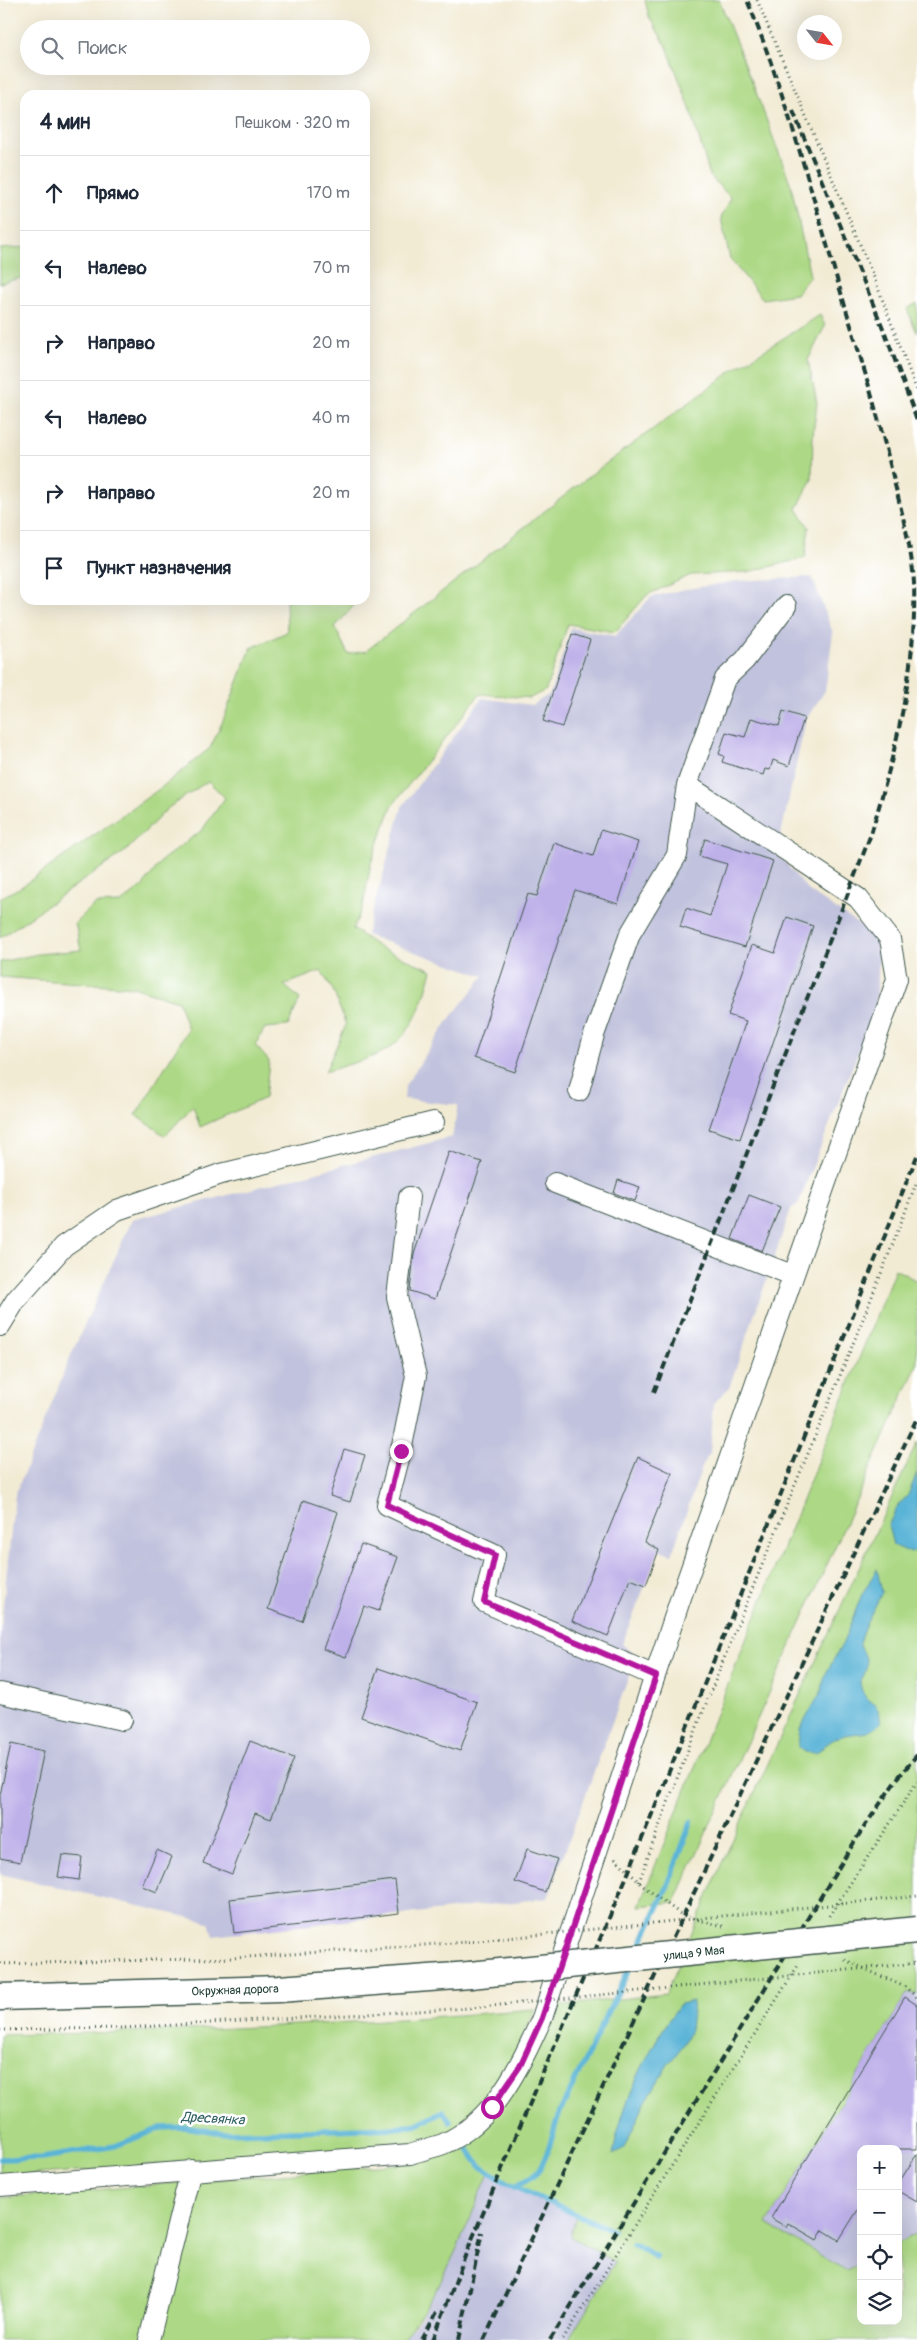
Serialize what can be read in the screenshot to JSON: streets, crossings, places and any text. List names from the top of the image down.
{
  "streets": {
    "main road": ["улица 9 Мая", "Окружная дорога"]
  },
  "crossings": [
    ["улица 9 Мая", "Окружная дорога"]
  ],
  "water": ["Дресвянка"],
  "north": "bottom right",
  "page": {
    "search": "Поиск",
    "heading": ["4 мин", "Пешком · 320 m"],
    "list": [
      ["Прямо", "170 m"],
      ["Налево", "70 m"],
      ["Направо", "20 m"],
      ["Налево", "40 m"],
      ["Направо", "20 m"],
      "Пункт назначения"
    ],
    "map_buttons": ["+", "−"]
  }
}
